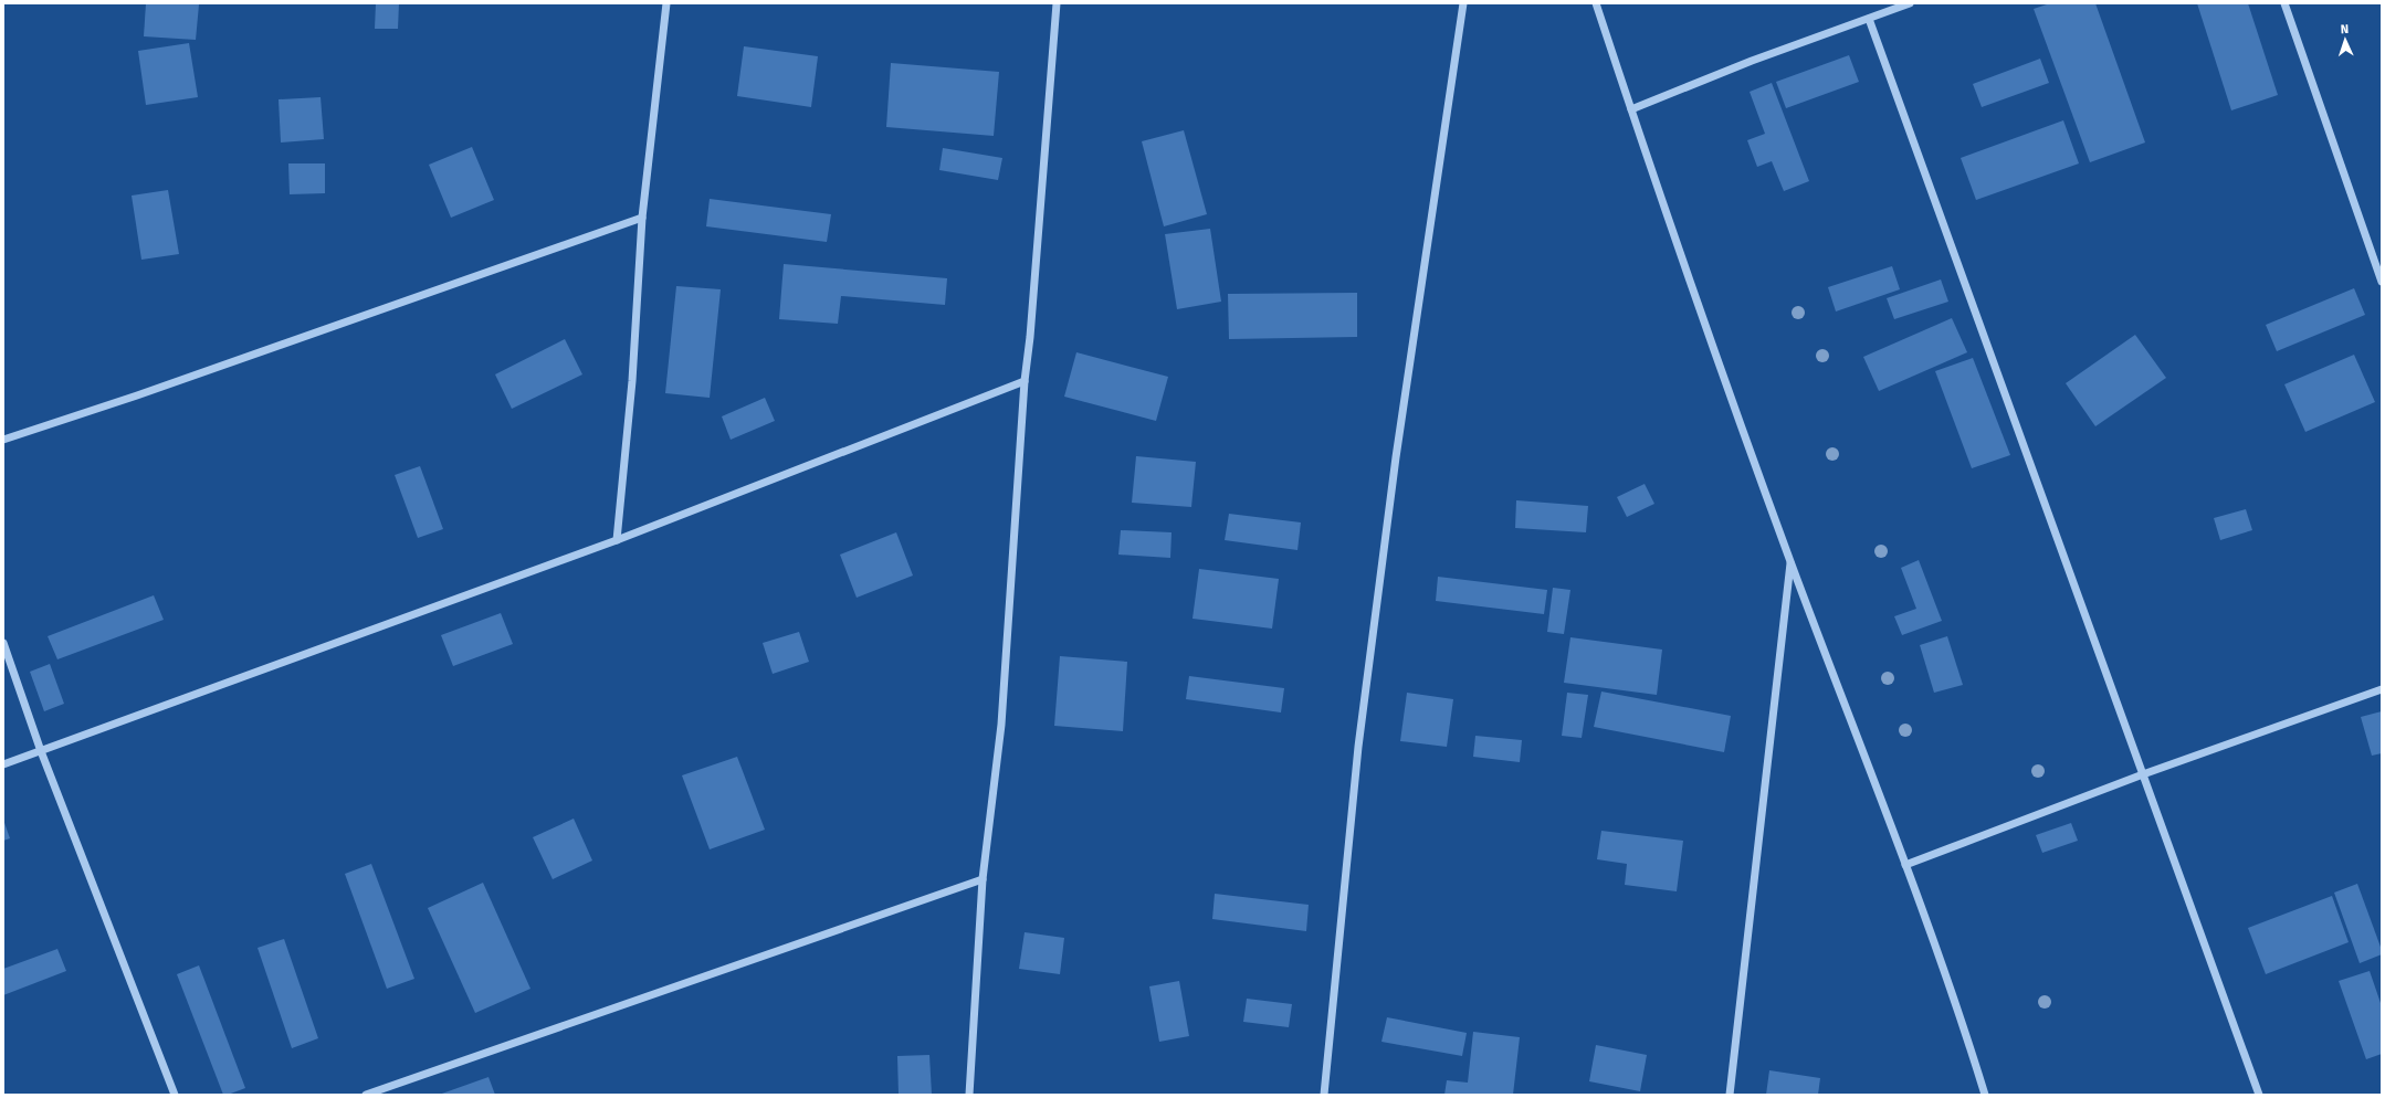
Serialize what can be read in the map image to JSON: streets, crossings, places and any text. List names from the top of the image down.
{
  "north": "top"
}
